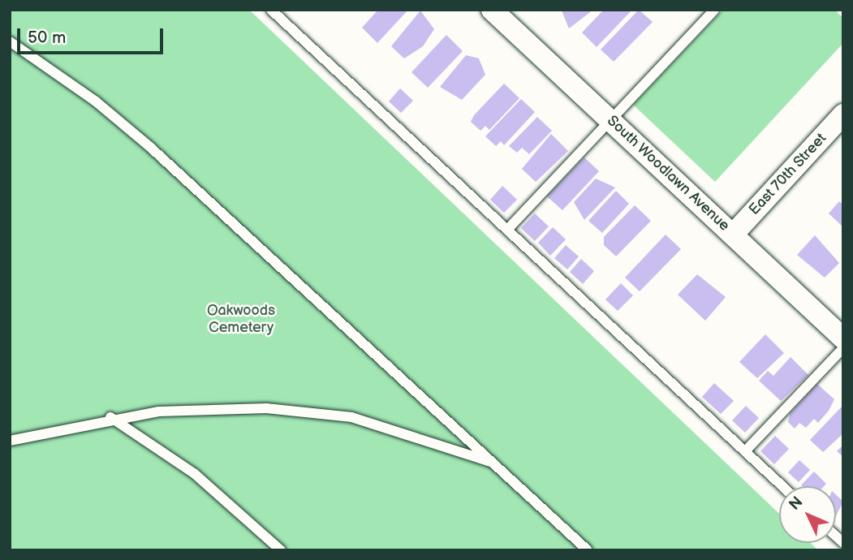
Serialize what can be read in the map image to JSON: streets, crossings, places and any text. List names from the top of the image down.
{
  "streets": {
    "street": ["South Woodlawn Avenue", "East 70th Street"]
  },
  "crossings": [
    ["South Woodlawn Avenue", "East 70th Street"]
  ],
  "parks": ["Oakwoods Cemetery"],
  "scale_bar": "50 m",
  "north": "top left"
}
